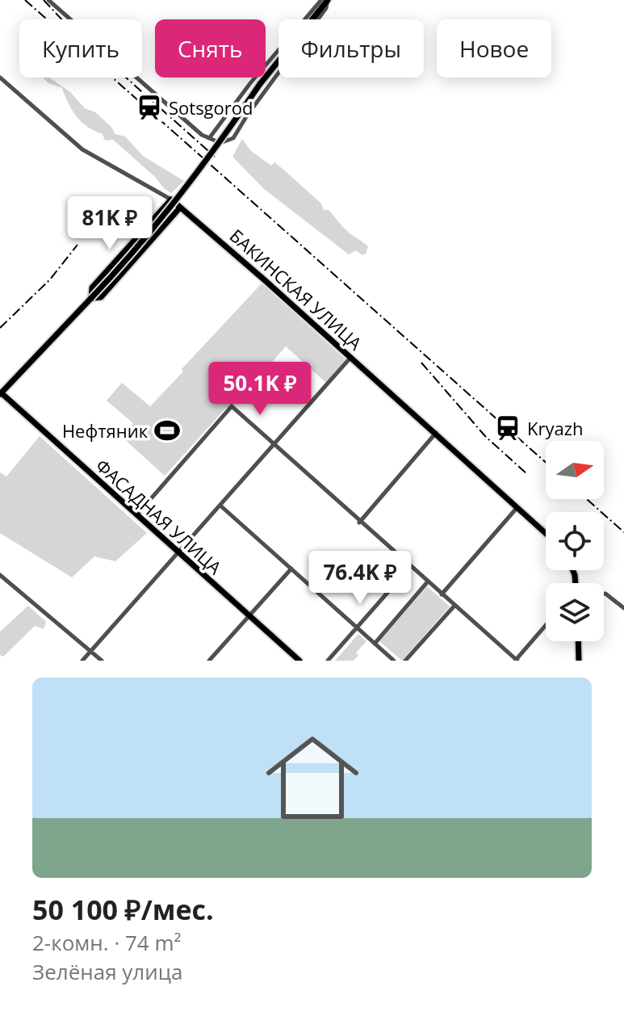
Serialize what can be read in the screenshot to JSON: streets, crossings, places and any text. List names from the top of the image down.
{
  "streets": {
    "main road": ["БАКИНСКАЯ УЛИЦА", "ФАСАДНАЯ УЛИЦА"]
  },
  "places": {
    "station": ["Sotsgorod", "Kryazh"],
    "sports": ["Нефтяник"]
  },
  "north": "right",
  "page": {
    "chip": [
      "Купить",
      "Снять",
      "Фильтры",
      "Новое"
    ],
    "price": ["81K ₽", "50.1K ₽", "76.4K ₽"],
    "list": [
      {
        "name": "50 100 ₽/мес.",
        "note": "2-комн. · 74 m² · Зелёная улица"
      }
    ]
  }
}
